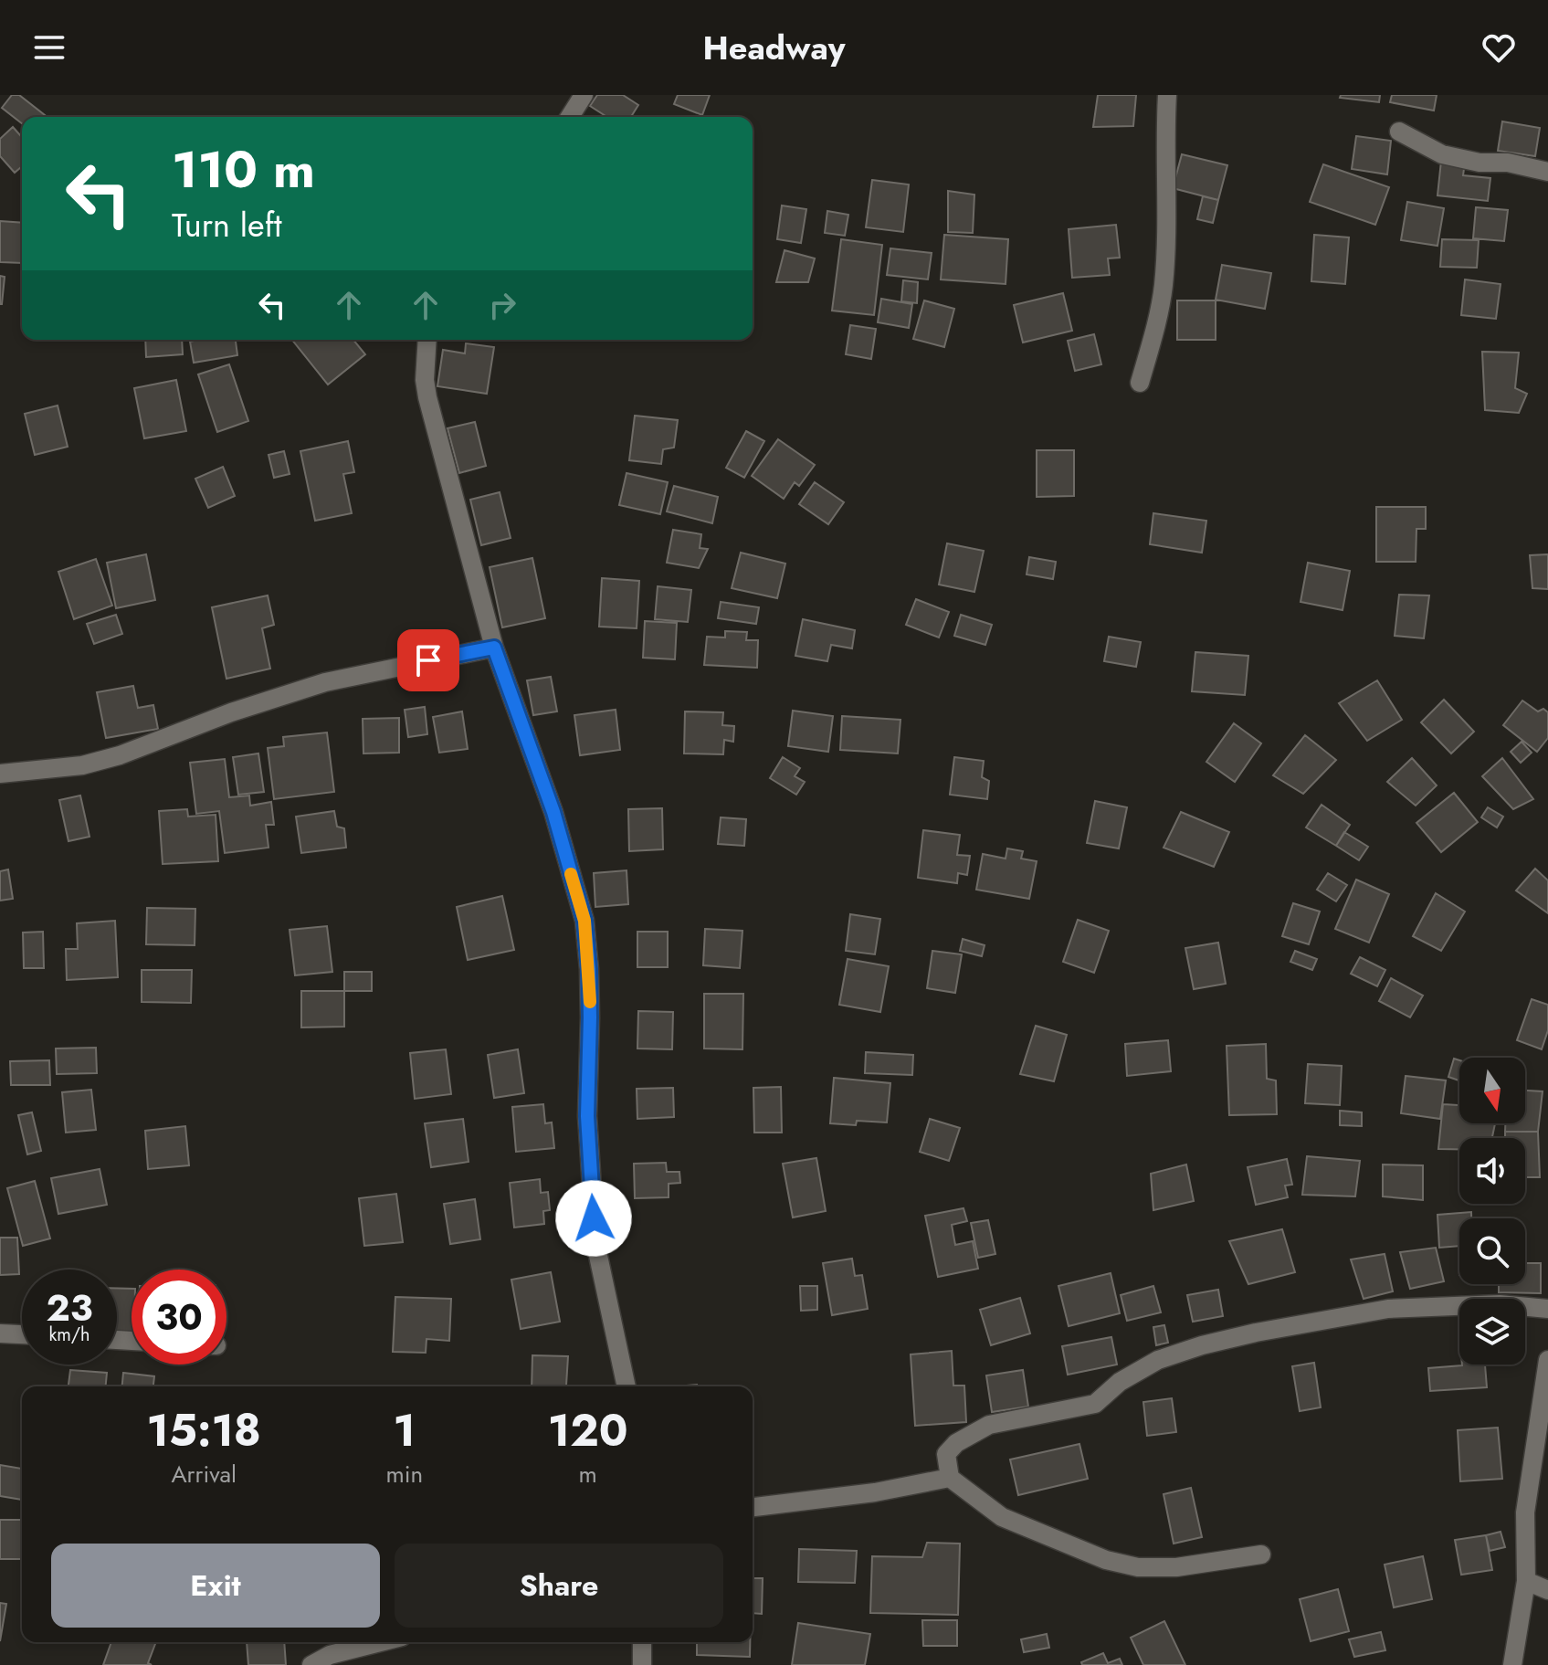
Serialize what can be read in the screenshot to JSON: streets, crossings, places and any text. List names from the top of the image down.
{
  "north": "bottom",
  "page": {
    "header": "Headway",
    "turn": ["110 m", "Turn left"],
    "speed": "23 km/h",
    "limit": "30",
    "eta": [
      "15:18",
      "Arrival",
      "1",
      "min",
      "120",
      "m"
    ],
    "buttons": ["Exit", "Share"]
  }
}
